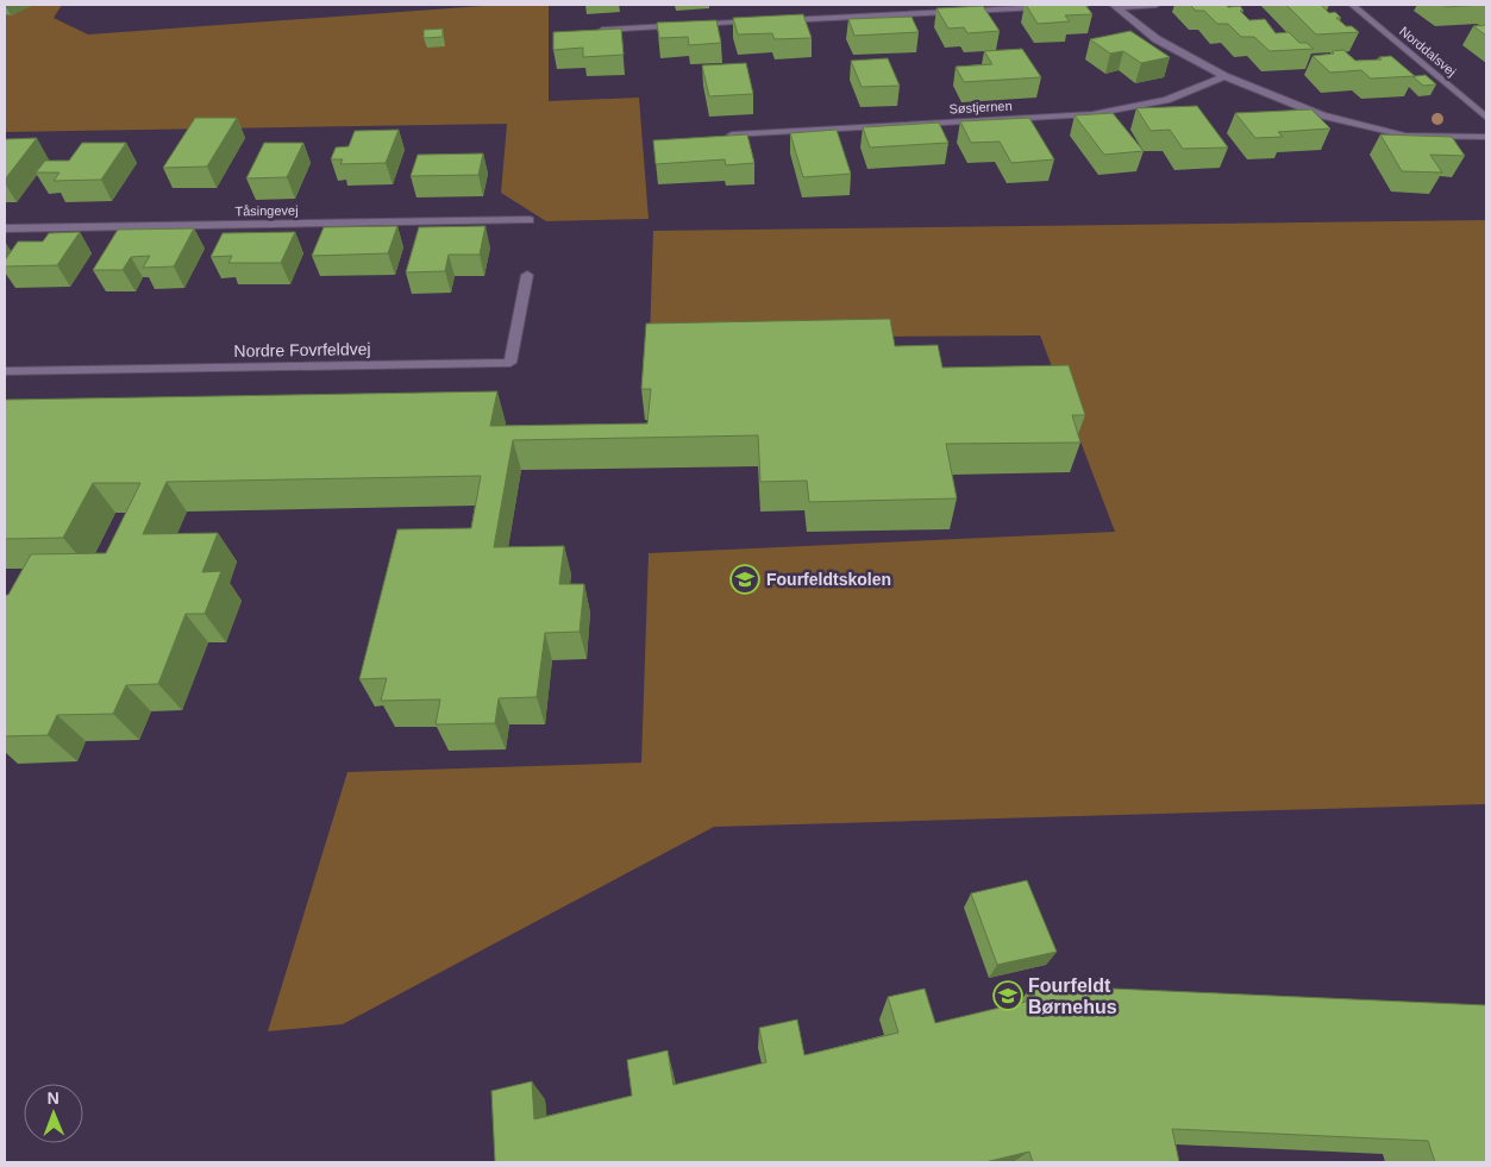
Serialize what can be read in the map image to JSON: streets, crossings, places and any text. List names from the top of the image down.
{
  "streets": {
    "street": [
      "Norddalsvej",
      "Søstjernen",
      "Tåsingevej",
      "Nordre Fovrfeldvej"
    ]
  },
  "places": {
    "school or university": ["Fourfeldtskolen", "Fourfeldt Børnehus"]
  },
  "north": "top"
}
